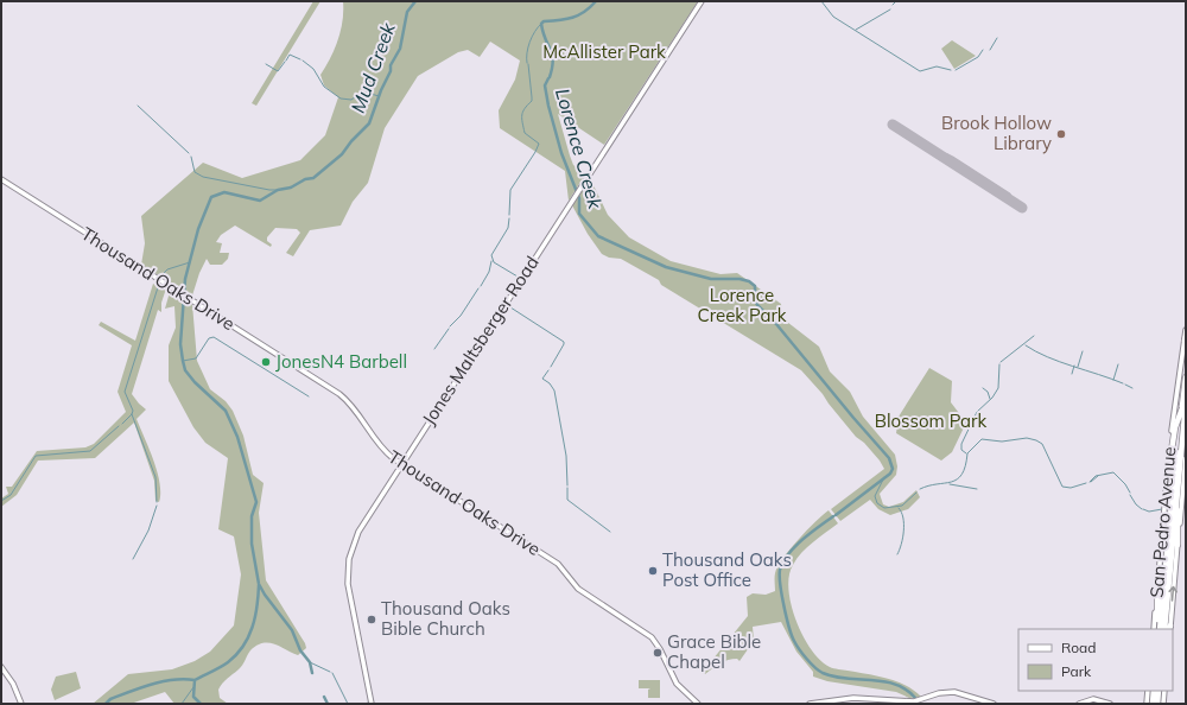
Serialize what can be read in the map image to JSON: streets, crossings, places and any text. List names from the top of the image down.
{
  "streets": {
    "main road": ["Thousand Oaks Drive", "Jones Maltsberger Road", "San Pedro Avenue"]
  },
  "crossings": [
    ["Thousand Oaks Drive", "Jones Maltsberger Road"]
  ],
  "water": ["Mud Creek", "Lorence Creek"],
  "parks": ["McAllister Park", "Lorence Creek Park", "Blossom Park"],
  "places": [
    "Brook Hollow Library",
    "JonesN4 Barbell",
    "Thousand Oaks Post Office",
    "Thousand Oaks Bible Church",
    "Grace Bible Chapel"
  ],
  "legend": ["Road", "Park"]
}
